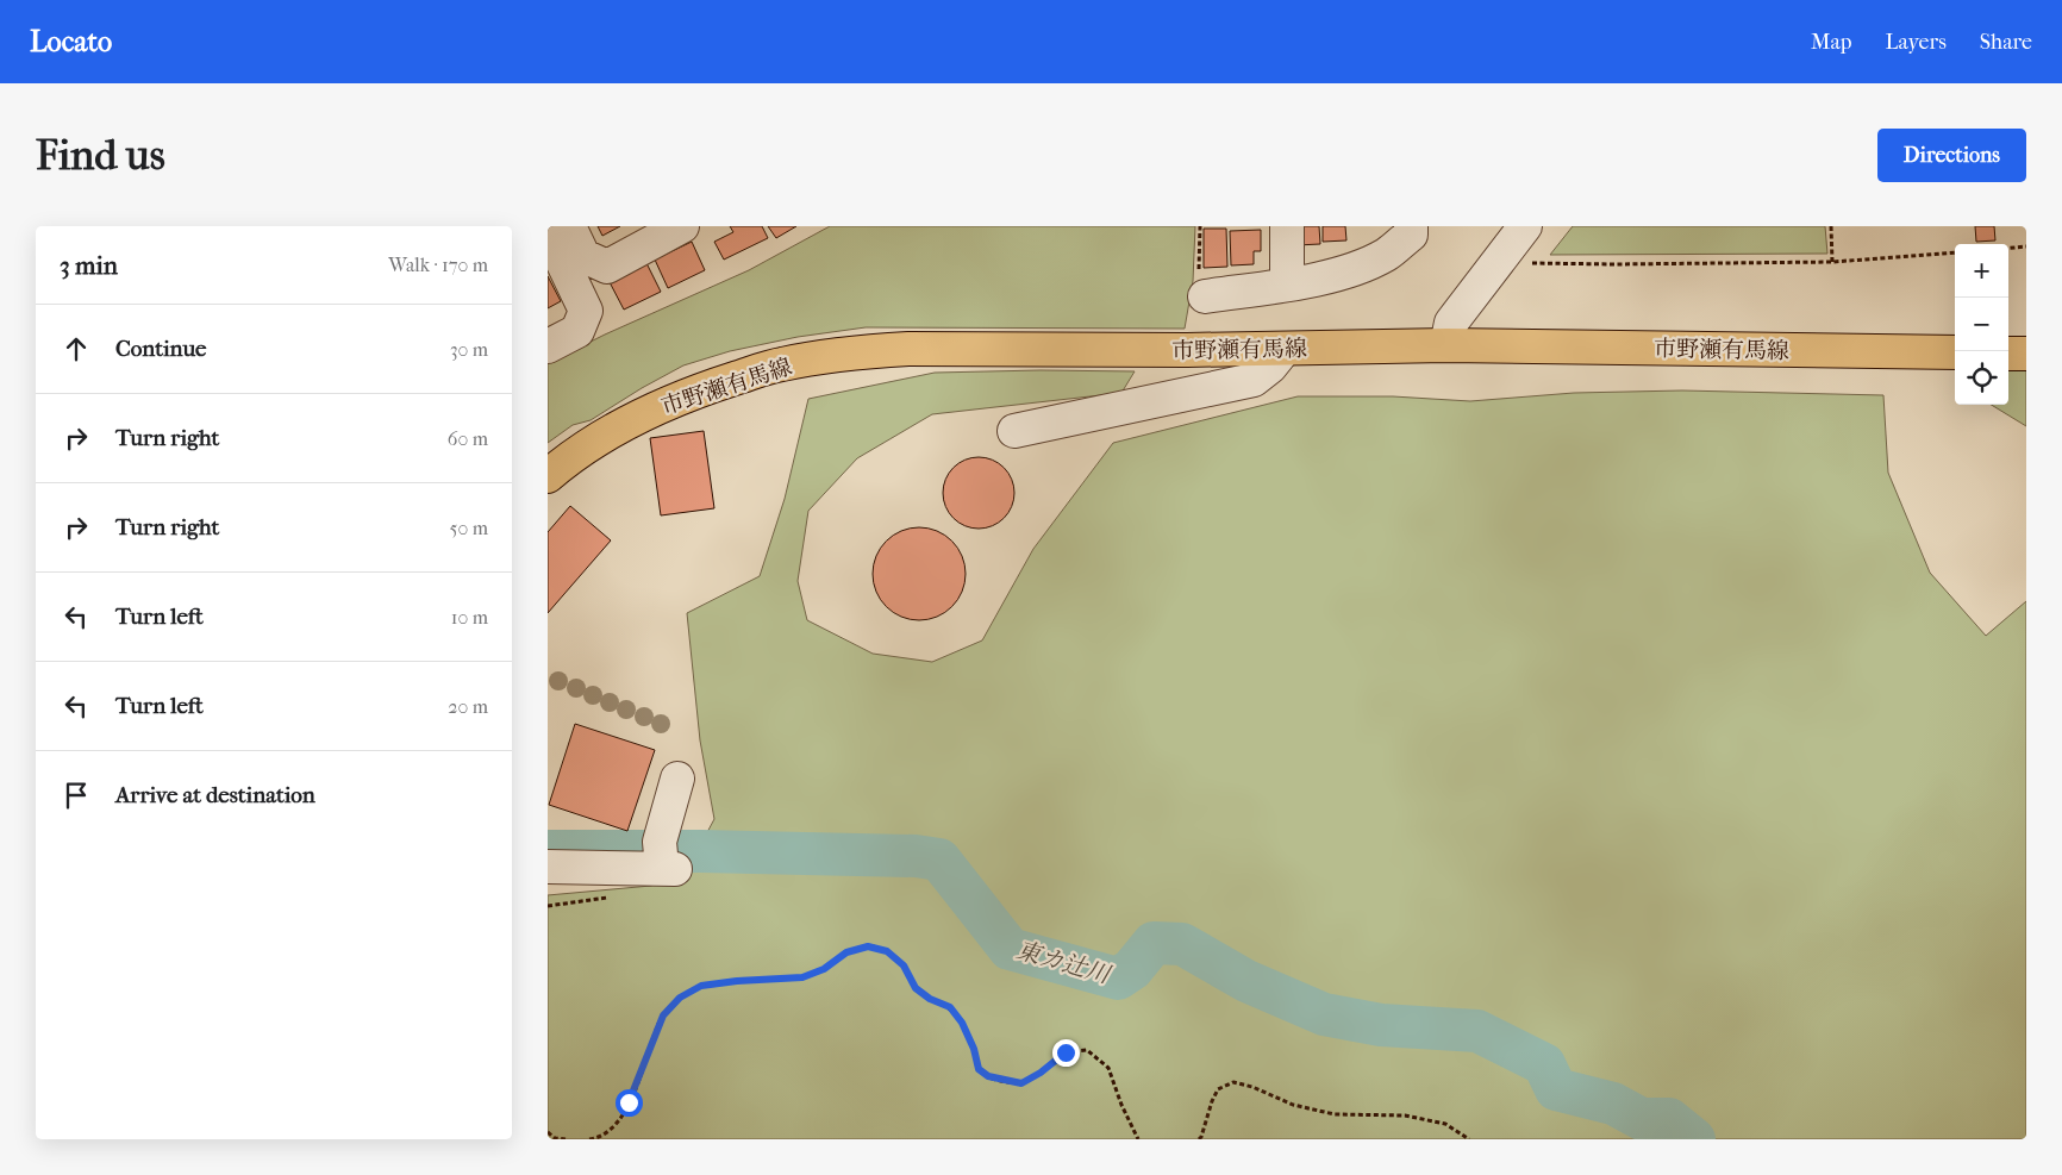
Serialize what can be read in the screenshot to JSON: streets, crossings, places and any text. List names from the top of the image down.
{
  "streets": {
    "main road": ["市野瀬有馬線"]
  },
  "water": ["東カ辻川"],
  "page": {
    "header": "Locato",
    "nav": ["Map", "Layers", "Share"],
    "buttons": "Directions",
    "title": "Find us",
    "heading": ["3 min", "Walk · 170 m"],
    "map_buttons": ["+", "−"],
    "list": [
      ["Continue", "30 m"],
      ["Turn right", "60 m"],
      ["Turn right", "50 m"],
      ["Turn left", "10 m"],
      ["Turn left", "20 m"],
      "Arrive at destination"
    ]
  }
}
